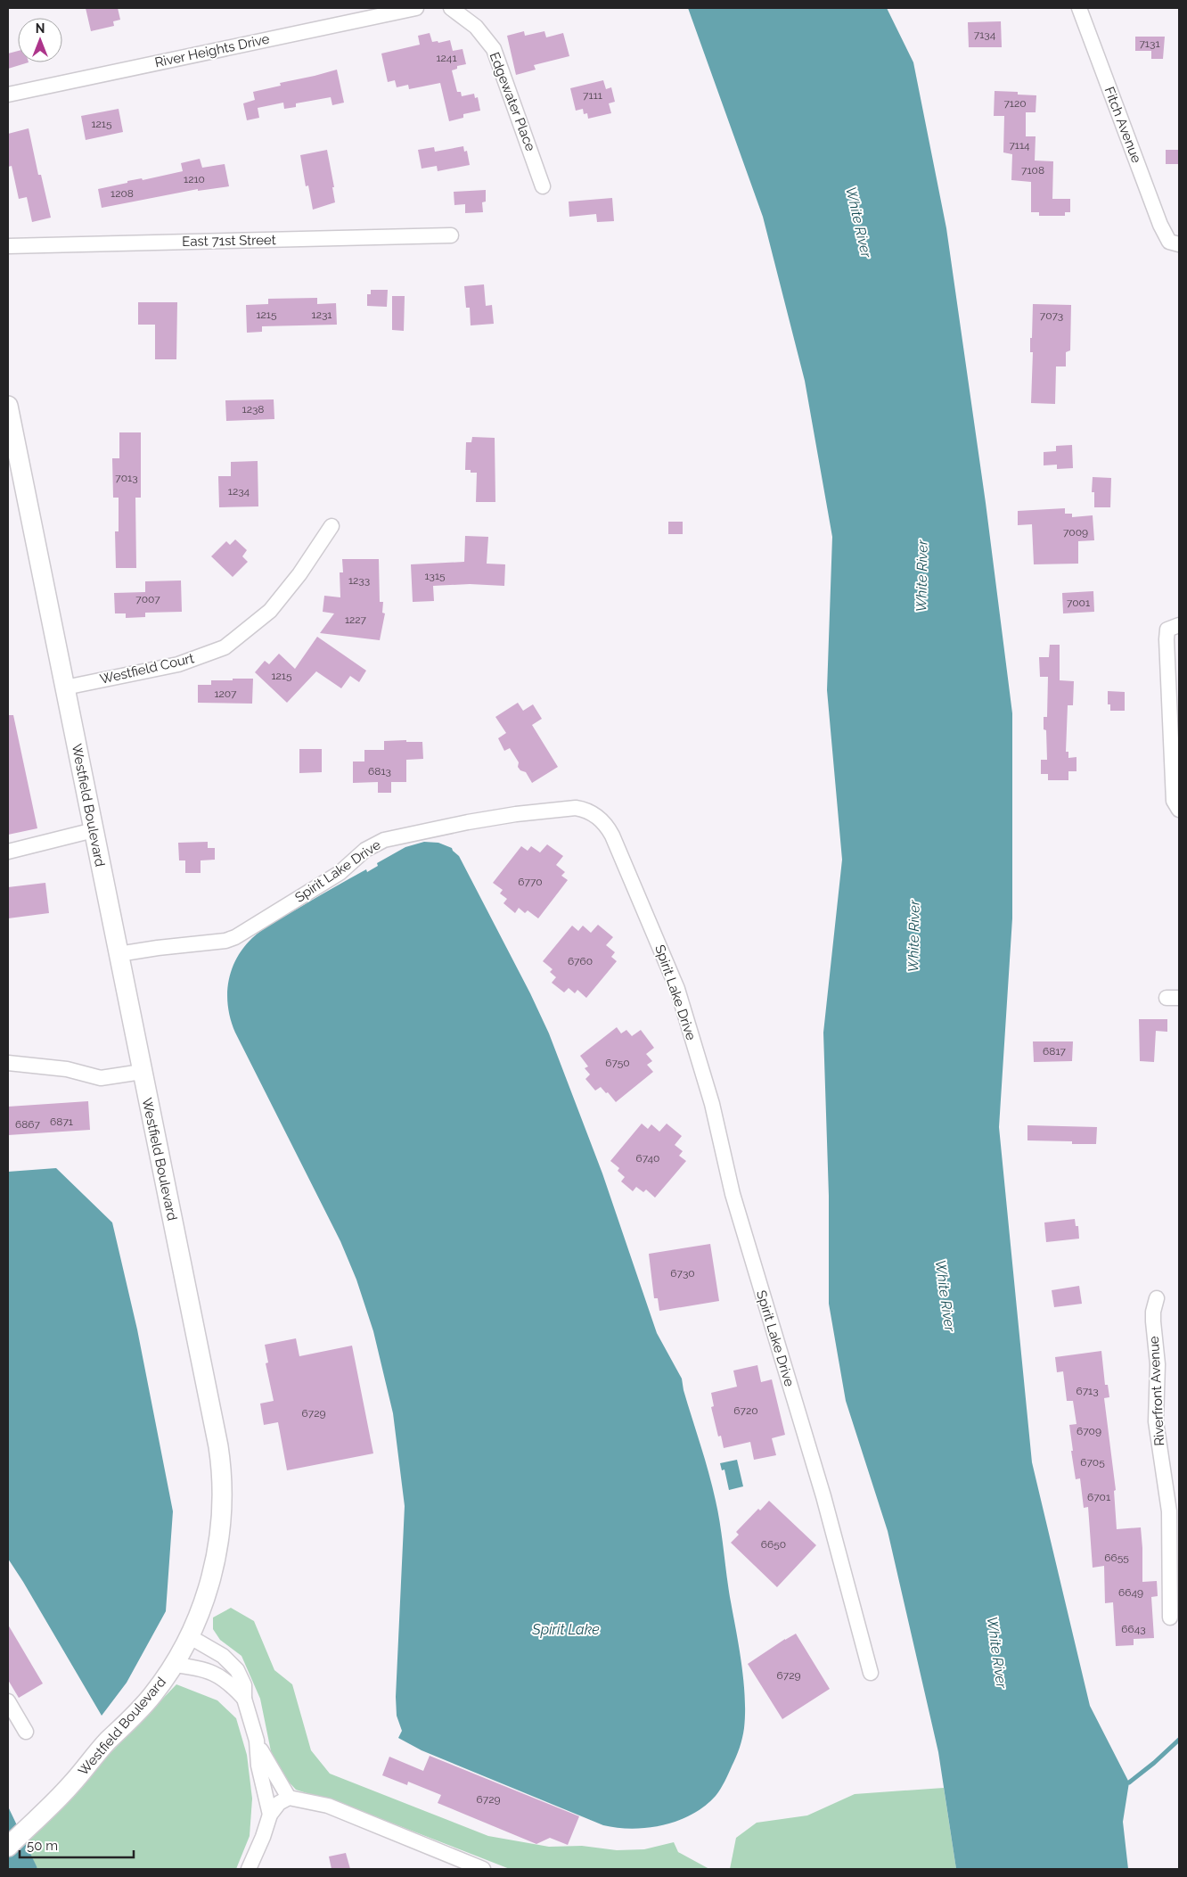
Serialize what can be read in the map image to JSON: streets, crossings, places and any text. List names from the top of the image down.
{
  "streets": {
    "street": [
      "River Heights Drive",
      "Edgewater Place",
      "Fitch Avenue",
      "East 71st Street",
      "Westfield Court",
      "Westfield Boulevard",
      "Spirit Lake Drive",
      "Riverfront Avenue"
    ]
  },
  "crossings": [
    ["Westfield Court", "Westfield Boulevard"],
    ["Westfield Boulevard", "Spirit Lake Drive"]
  ],
  "water": ["White River", "Spirit Lake"],
  "house_numbers": [
    "7134",
    "7131",
    "1241",
    "7111",
    "7120",
    "1215",
    "7114",
    "7108",
    "1210",
    "1208",
    "1215",
    "1231",
    "7073",
    "1238",
    "7013",
    "1234",
    "7009",
    "1315",
    "1233",
    "7007",
    "7001",
    "1227",
    "1215",
    "1207",
    "6813",
    "6770",
    "6760",
    "6817",
    "6750",
    "6871",
    "6867",
    "6740",
    "6730",
    "6713",
    "6720",
    "6729",
    "6709",
    "6705",
    "6701",
    "6650",
    "6655",
    "6649",
    "6643",
    "6729",
    "6729"
  ],
  "scale_bar": "50 m",
  "north": "top"
}
